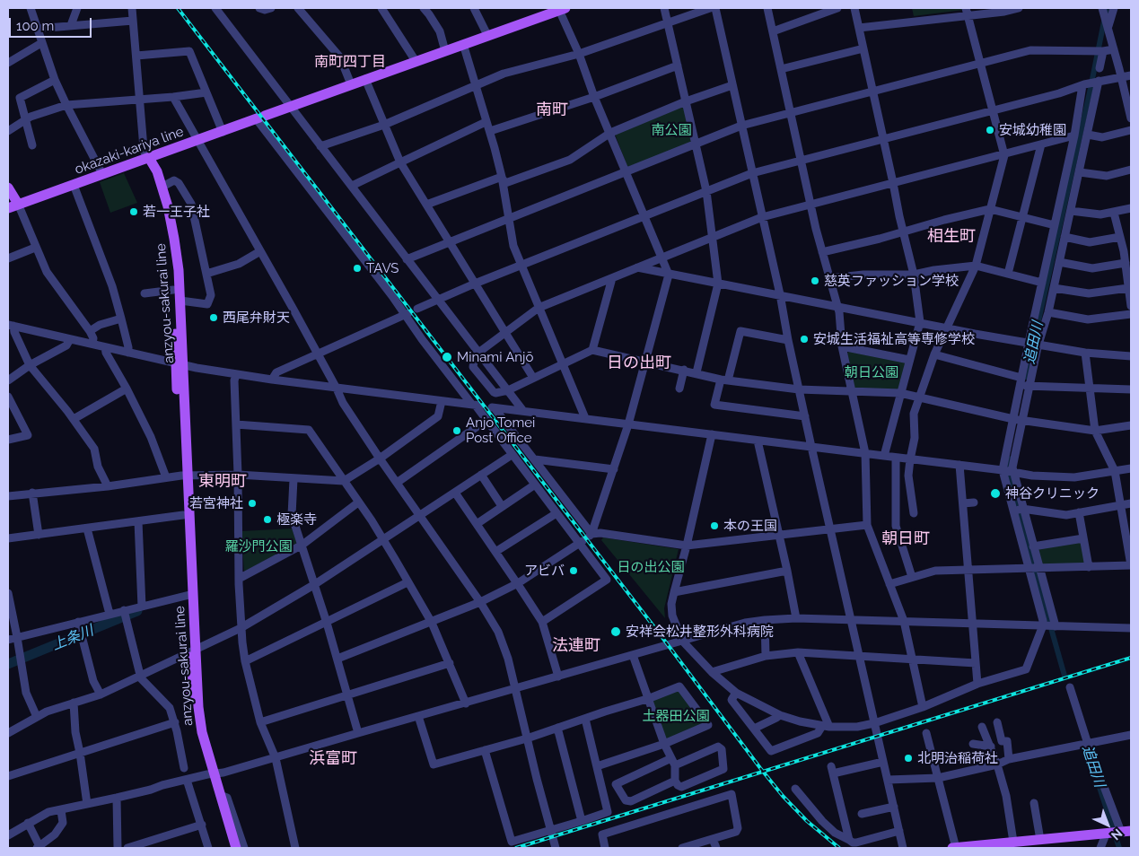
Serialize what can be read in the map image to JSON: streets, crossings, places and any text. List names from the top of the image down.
{
  "streets": {
    "main road": ["okazaki-kariya line", "anzyou-sakurai line"]
  },
  "crossings": [
    ["okazaki-kariya line", "anzyou-sakurai line"]
  ],
  "districts": [
    "南町四丁目",
    "南町",
    "相生町",
    "日の出町",
    "東明町",
    "朝日町",
    "法連町",
    "浜富町"
  ],
  "water": ["追田川", "上条川"],
  "parks": [
    "南公園",
    "朝日公園",
    "羅沙門公園",
    "日の出公園",
    "土器田公園"
  ],
  "places": [
    "安城幼稚園",
    "若一王子社",
    "TAVS",
    "慈英ファッション学校",
    "西尾弁財天",
    "安城生活福祉高等専修学校",
    "Minami Anjō",
    "Anjo Tomei Post Office",
    "神谷クリニック",
    "若宮神社",
    "極楽寺",
    "本の王国",
    "アビバ",
    "安祥会松井整形外科病院",
    "北明治稲荷社"
  ],
  "scale_bar": "100 m",
  "north": "bottom right"
}
